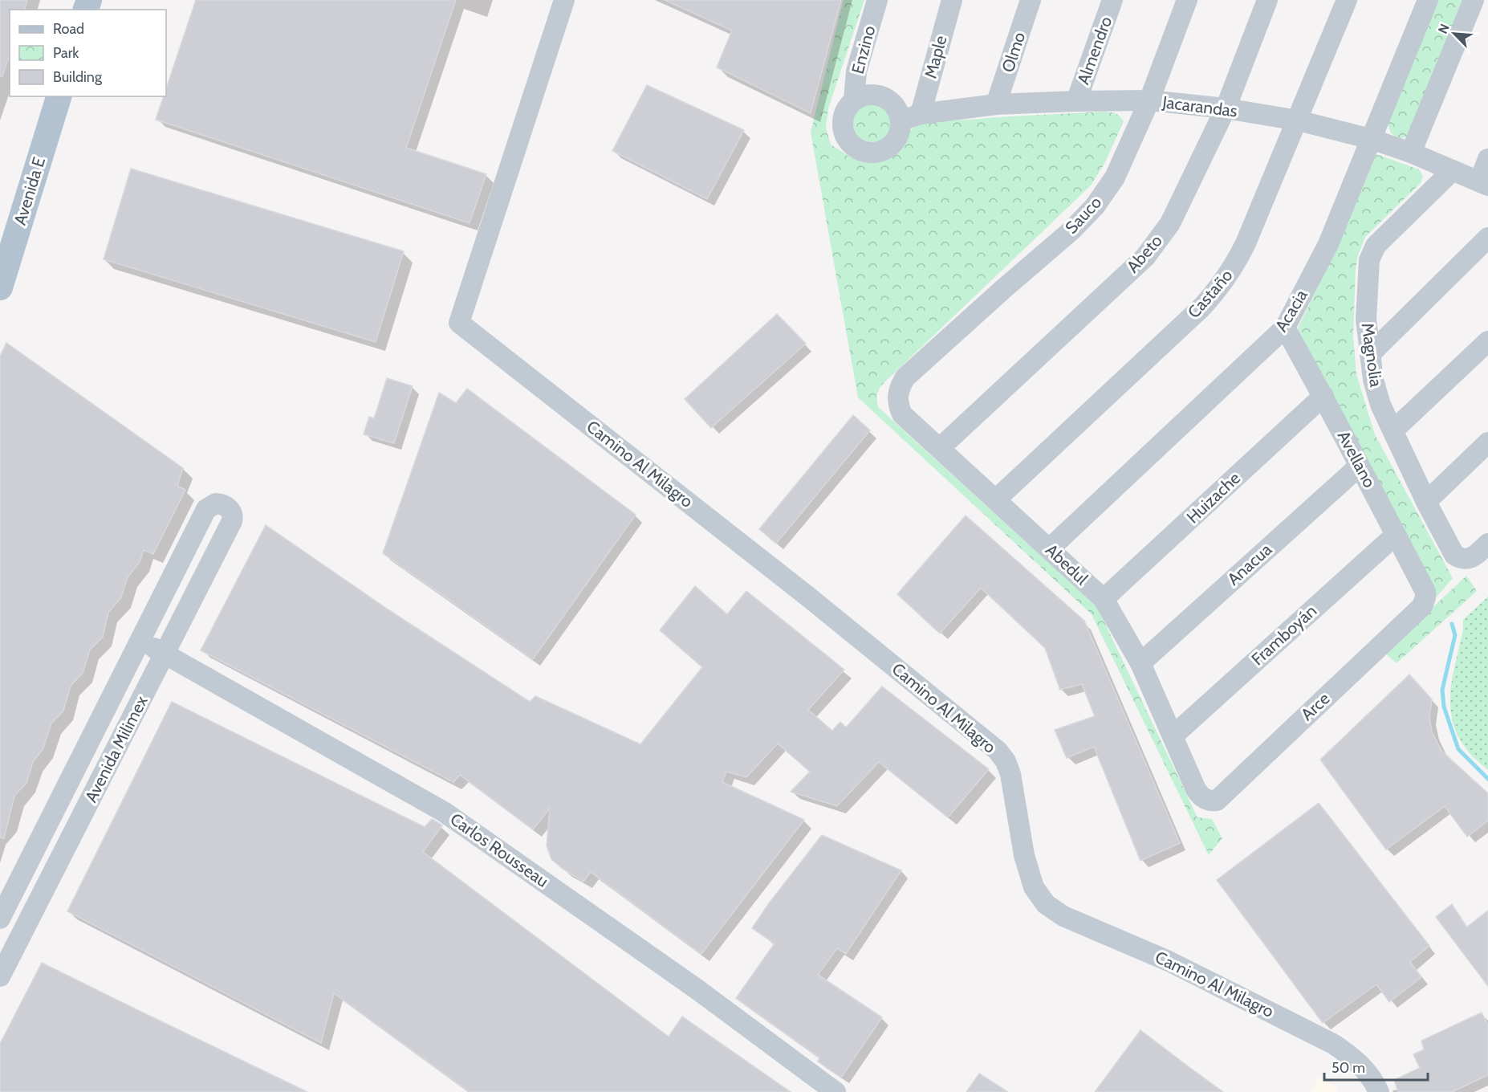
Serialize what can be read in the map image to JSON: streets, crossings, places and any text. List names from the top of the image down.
{
  "streets": {
    "main road": ["Avenida E"],
    "street": [
      "Enzino",
      "Almendro",
      "Olmo",
      "Maple",
      "Jacarandas",
      "Sauco",
      "Abeto",
      "Castaño",
      "Acacia",
      "Magnolia",
      "Avellano",
      "Camino Al Milagro",
      "Huizache",
      "Abedul",
      "Anacua",
      "Framboyán",
      "Arce",
      "Avenida Milimex",
      "Carlos Rousseau"
    ]
  },
  "crossings": [
    ["Enzino", "Jacarandas"],
    ["Almendro", "Jacarandas"],
    ["Olmo", "Jacarandas"],
    ["Maple", "Jacarandas"],
    ["Jacarandas", "Sauco"],
    ["Jacarandas", "Abeto"],
    ["Jacarandas", "Castaño"],
    ["Jacarandas", "Acacia"],
    ["Jacarandas", "Magnolia"],
    ["Sauco", "Abedul"],
    ["Abeto", "Abedul"],
    ["Castaño", "Abedul"],
    ["Acacia", "Avellano"],
    ["Acacia", "Abedul"],
    ["Avellano", "Huizache"],
    ["Avellano", "Anacua"],
    ["Avellano", "Framboyán"],
    ["Avellano", "Arce"],
    ["Huizache", "Abedul"],
    ["Abedul", "Anacua"],
    ["Abedul", "Framboyán"],
    ["Abedul", "Arce"],
    ["Avenida Milimex", "Carlos Rousseau"]
  ],
  "legend": ["Road", "Park", "Building"],
  "scale_bar": "50 m",
  "north": "top left"
}
